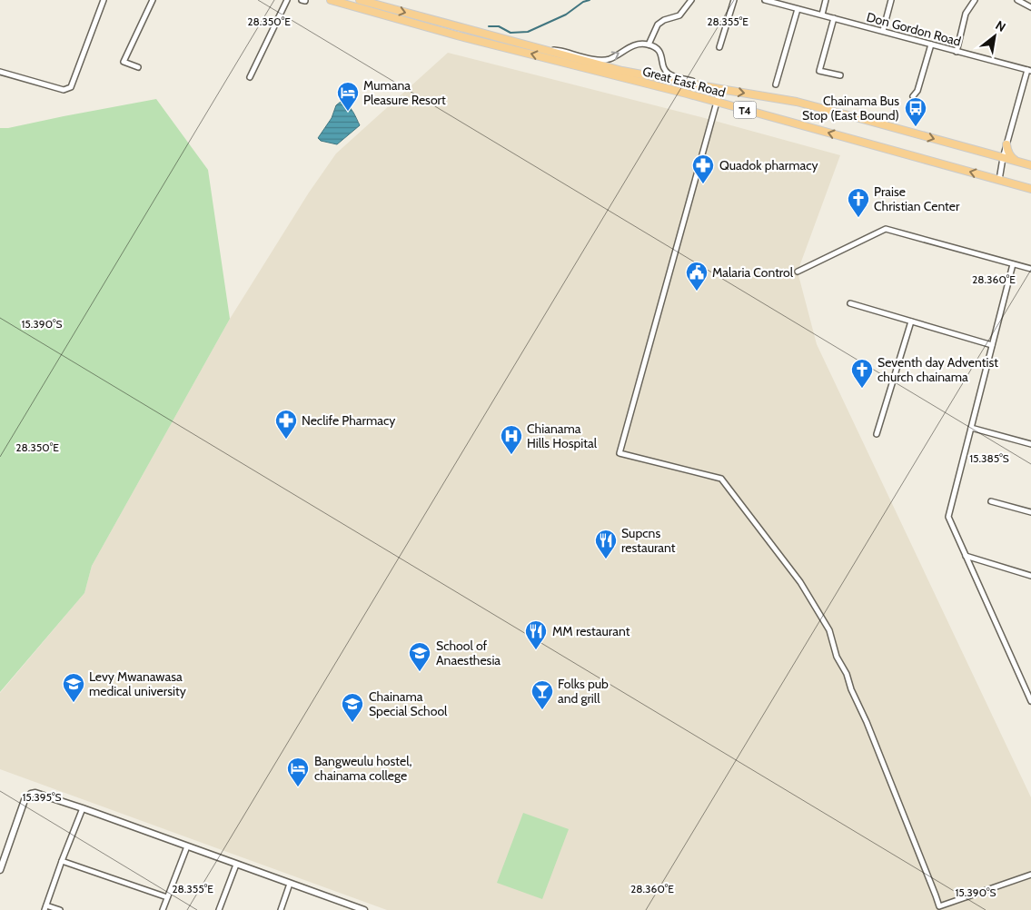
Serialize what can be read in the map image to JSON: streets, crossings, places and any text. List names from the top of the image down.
{
  "streets": {
    "main road": ["Great East Road", "T4"],
    "street": ["Don Gordon Road"]
  },
  "places": {
    "hotel": ["Mumana Pleasure Resort", "Bangweulu hostel, chainama college"],
    "bus stop": ["Chainama Bus Stop (East Bound)"],
    "pharmacy": ["Quadok pharmacy", "Neclife Pharmacy"],
    "church": ["Praise Christian Center", "Seventh day Adventist church chainama"],
    "public building": ["Malaria Control"],
    "hospital": ["Chianama Hills Hospital"],
    "restaurant": ["Supcns restaurant", "MM restaurant"],
    "school or university": ["School of Anaesthesia", "Levy Mwanawasa medical university", "Chainama Special School"],
    "bar": ["Folks pub and grill"]
  },
  "north": "top right",
  "coordinates": [
    "28.350°E",
    "28.355°E",
    "28.360°E",
    "15.390°S",
    "15.385°S",
    "15.395°S"
  ]
}
